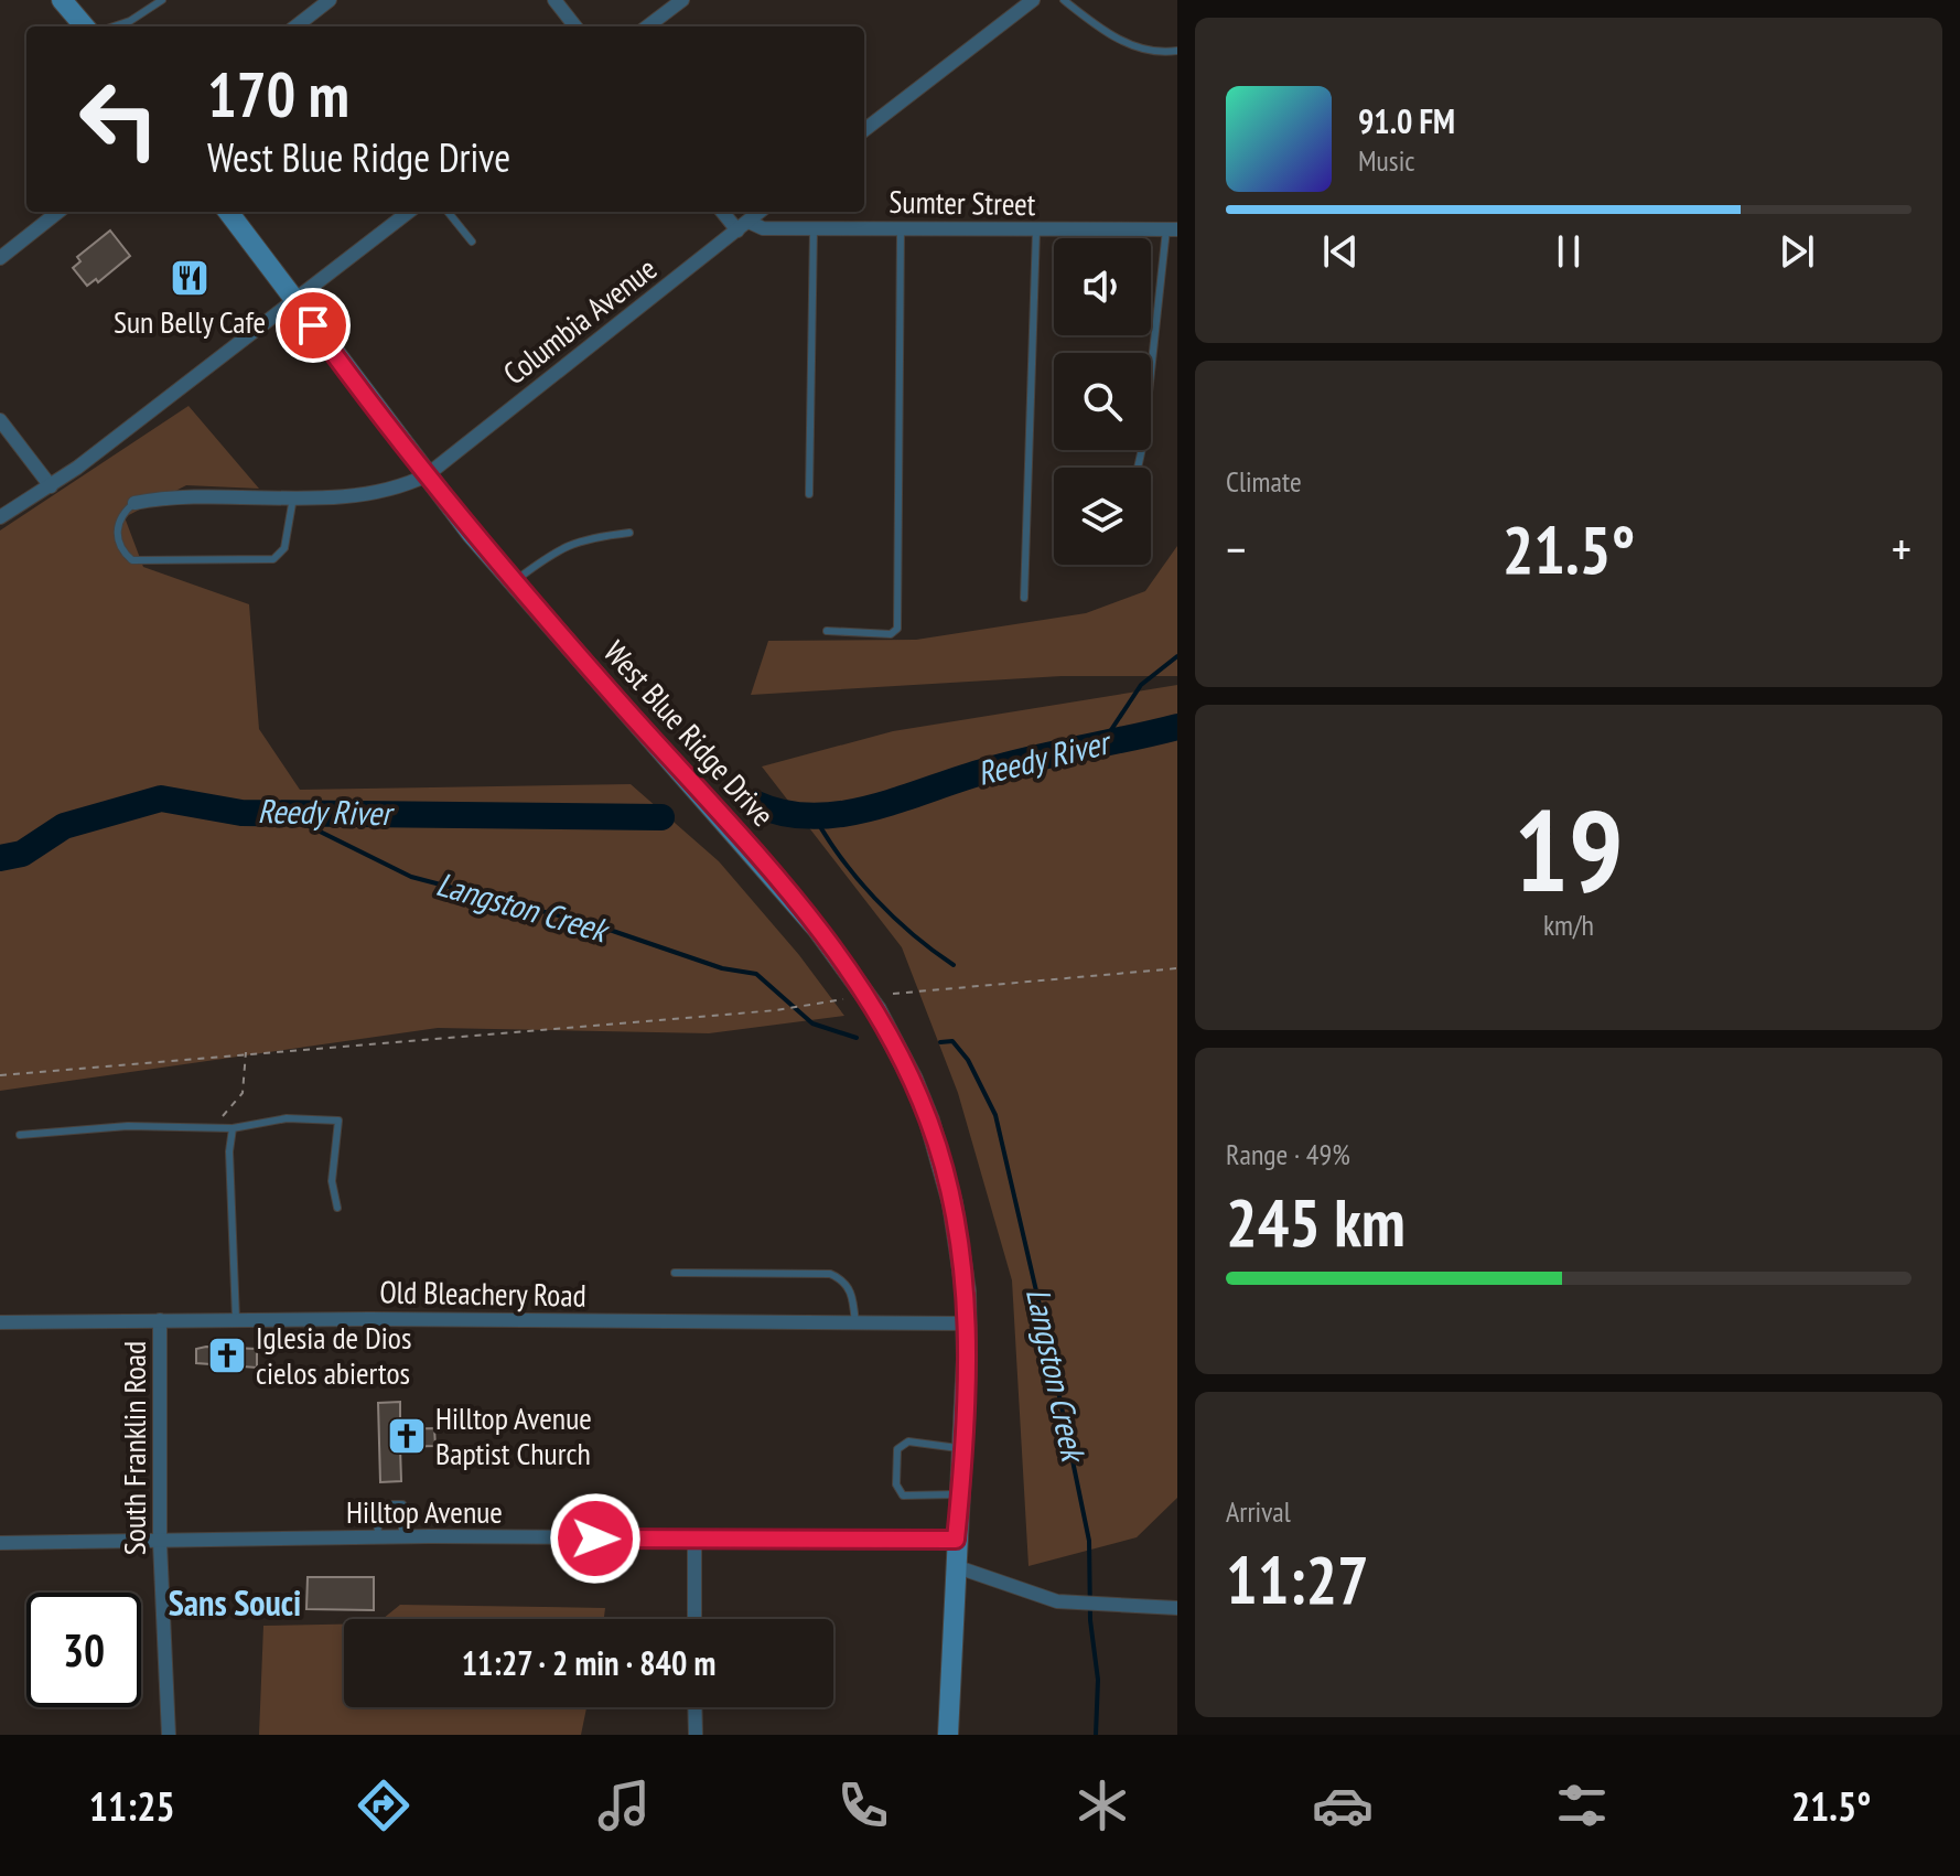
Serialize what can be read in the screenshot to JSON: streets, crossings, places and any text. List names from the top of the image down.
{
  "streets": {
    "main road": ["West Blue Ridge Drive"],
    "street": [
      "Sumter Street",
      "Columbia Avenue",
      "Old Bleachery Road",
      "South Franklin Road",
      "Hilltop Avenue"
    ]
  },
  "crossings": [
    ["Sumter Street", "Columbia Avenue"],
    ["Columbia Avenue", "West Blue Ridge Drive"],
    ["West Blue Ridge Drive", "Old Bleachery Road"],
    ["West Blue Ridge Drive", "Hilltop Avenue"],
    ["Old Bleachery Road", "South Franklin Road"],
    ["South Franklin Road", "Hilltop Avenue"]
  ],
  "districts": ["Sans Souci"],
  "water": ["Reedy River", "Langston Creek"],
  "places": {
    "restaurant": ["Sun Belly Cafe"],
    "church": ["Iglesia de Dios cielos abiertos", "Hilltop Avenue Baptist Church"]
  },
  "page": {
    "turn": ["170 m", "West Blue Ridge Drive"],
    "song": ["91.0 FM", "Music"],
    "tile": [
      "Climate",
      ["19", "km/h"],
      ["Range · 49%", "245 km"],
      ["Arrival", "11:27"]
    ],
    "heat": ["−", "21.5°", "+"],
    "limit": "30",
    "trip": "11:27 · 2 min · 840 m",
    "tabs": ["11:25", "21.5°"]
  }
}
